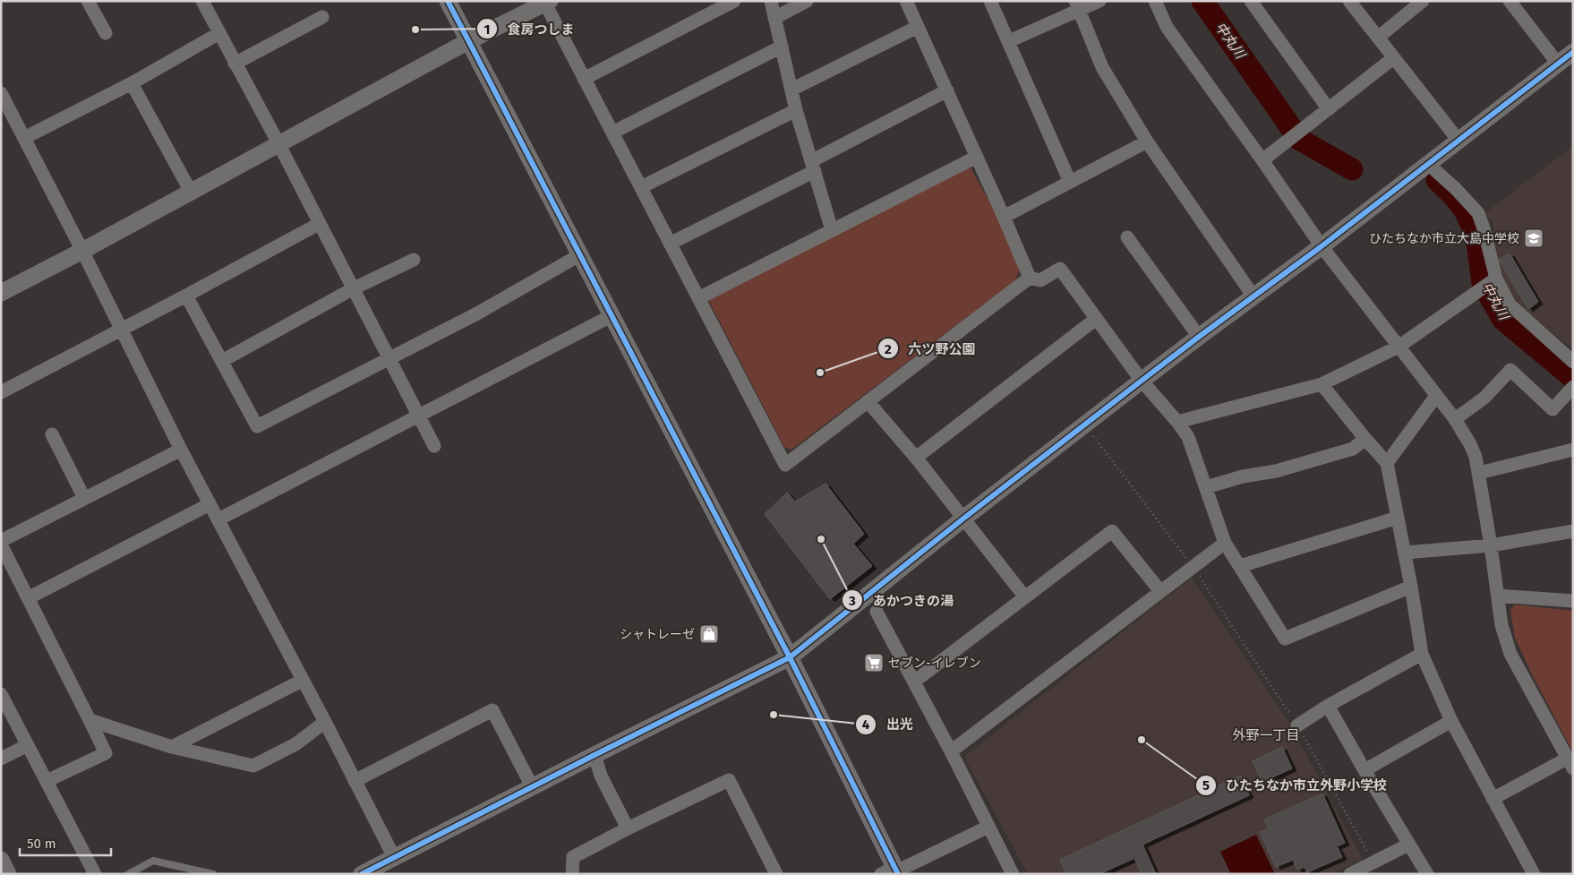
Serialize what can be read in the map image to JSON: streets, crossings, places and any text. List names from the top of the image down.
{
  "districts": ["外野一丁目"],
  "water": ["中丸川"],
  "places": {
    "other": [
      "食房つしま",
      "六ツ野公園",
      "あかつきの湯",
      "出光",
      "ひたちなか市立外野小学校"
    ],
    "school or university": ["ひたちなか市立大島中学校"],
    "shop": ["シャトレーゼ"],
    "supermarket": ["セブン-イレブン"]
  },
  "scale_bar": "50 m"
}
